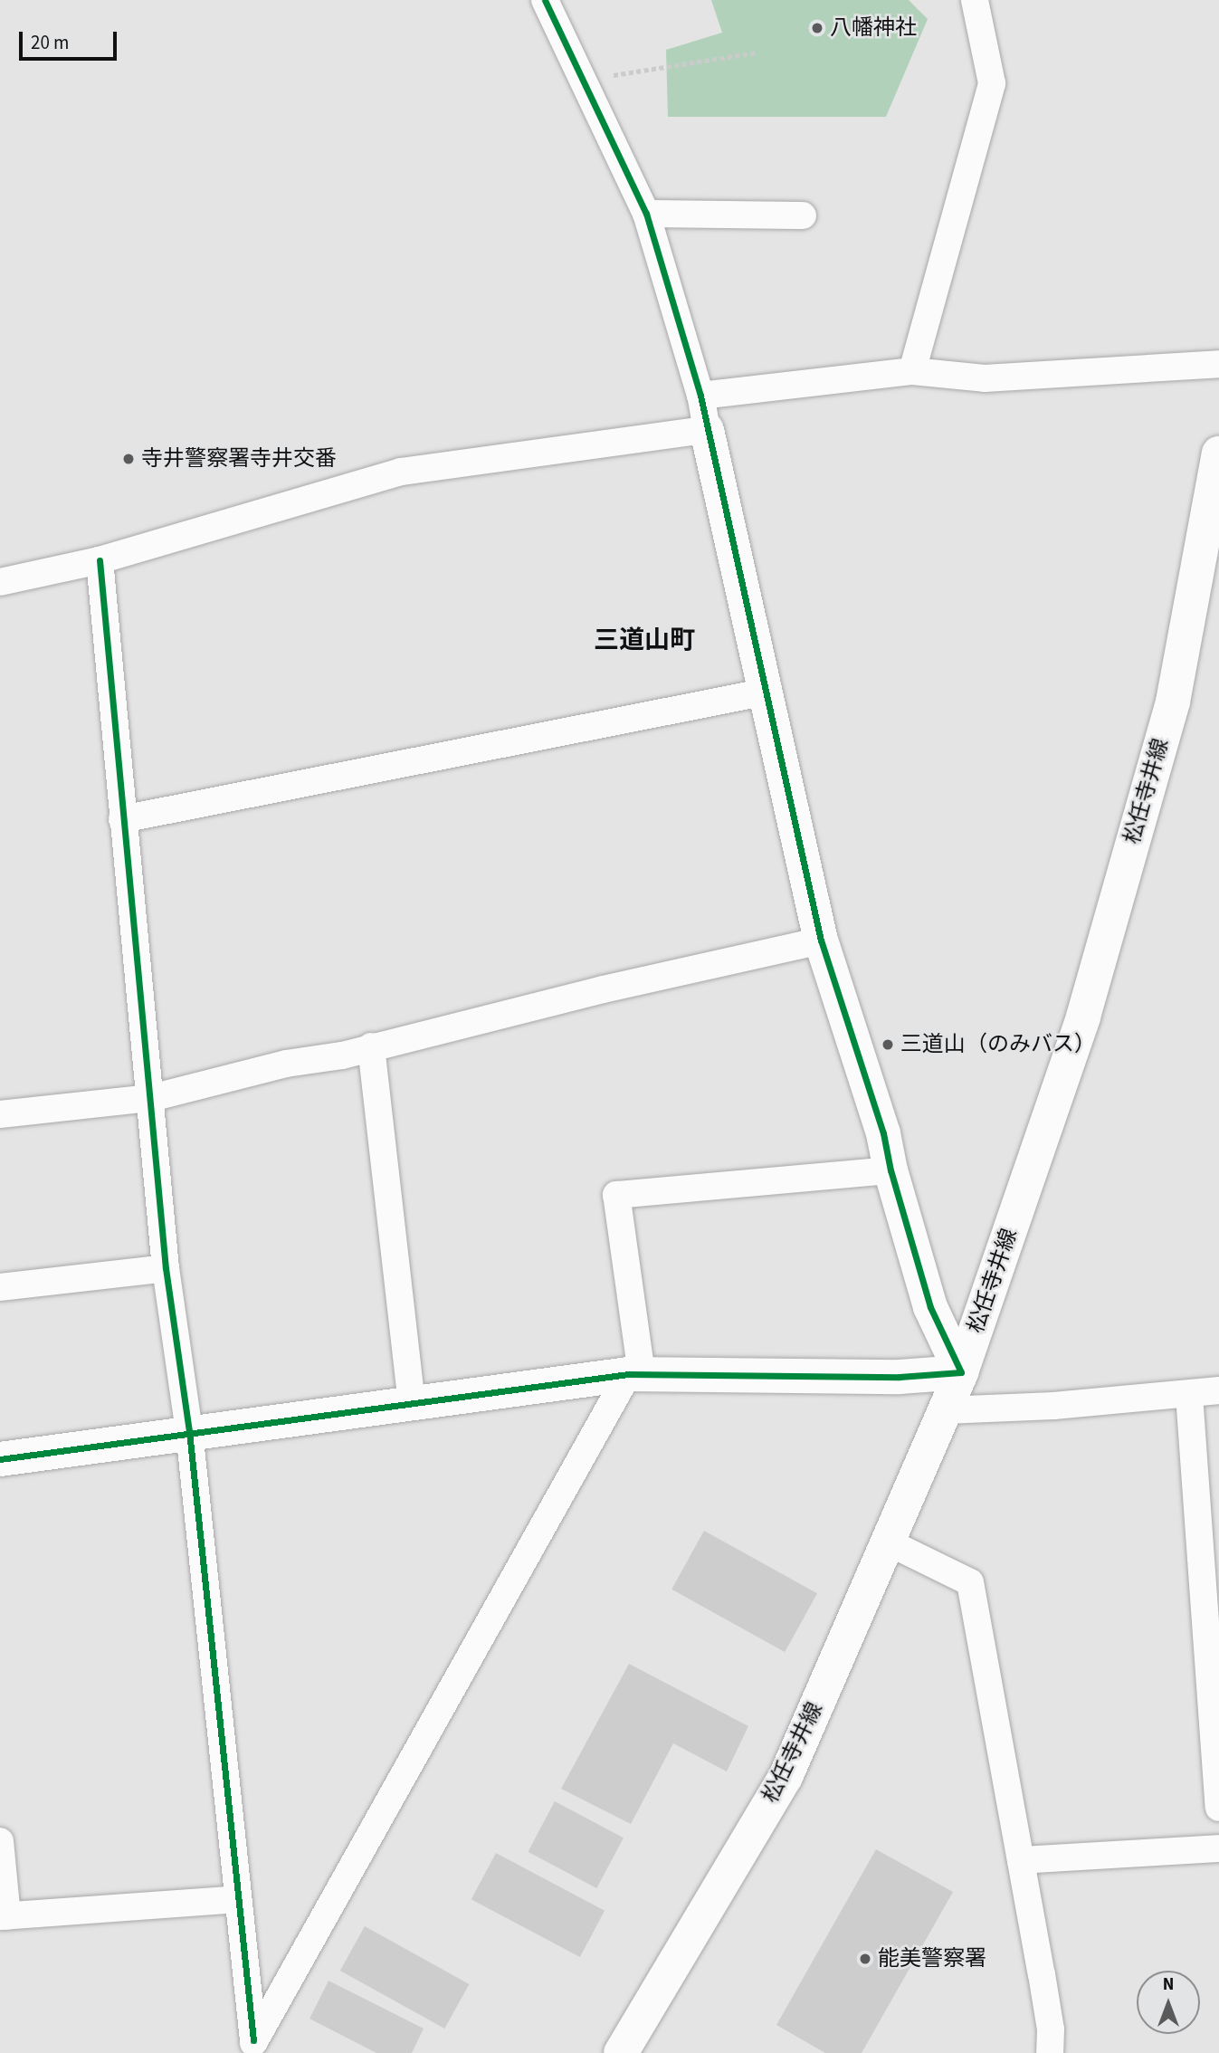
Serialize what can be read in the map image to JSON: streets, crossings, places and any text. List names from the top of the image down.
{
  "streets": {
    "street": ["松任寺井線"]
  },
  "districts": ["三道山町"],
  "places": [
    "八幡神社",
    "寺井警察署寺井交番",
    "三道山（のみバス）",
    "能美警察署"
  ],
  "scale_bar": "20 m",
  "north": "top"
}
